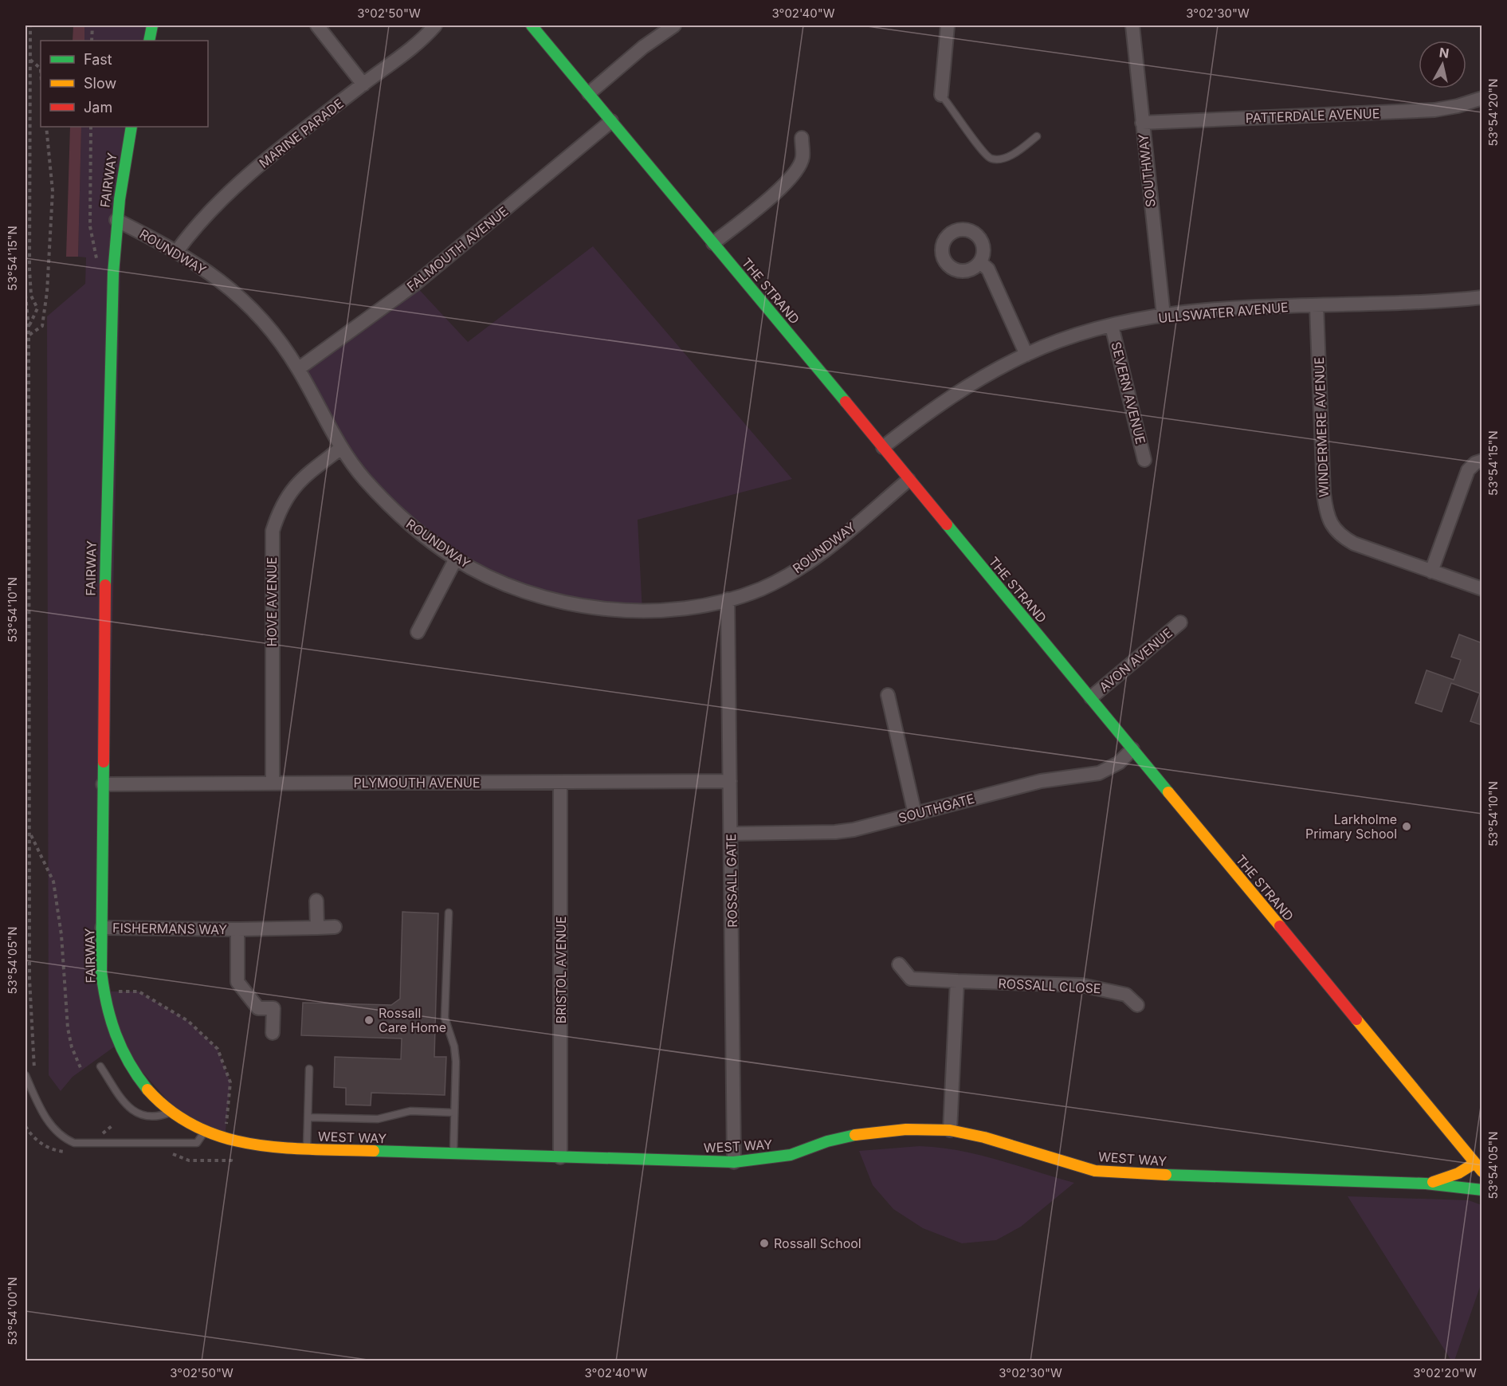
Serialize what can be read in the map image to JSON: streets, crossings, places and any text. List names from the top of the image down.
{
  "streets": {
    "street": [
      "PATTERDALE AVENUE",
      "MARINE PARADE",
      "SOUTHWAY",
      "FAIRWAY",
      "FALMOUTH AVENUE",
      "ROUNDWAY",
      "THE STRAND",
      "ULLSWATER AVENUE",
      "SEVERN AVENUE",
      "WINDERMERE AVENUE",
      "HOVE AVENUE",
      "AVON AVENUE",
      "PLYMOUTH AVENUE",
      "SOUTHGATE",
      "ROSSALL GATE",
      "FISHERMANS WAY",
      "BRISTOL AVENUE",
      "ROSSALL CLOSE",
      "WEST WAY"
    ]
  },
  "crossings": [
    ["PATTERDALE AVENUE", "SOUTHWAY"],
    ["MARINE PARADE", "ROUNDWAY"],
    ["SOUTHWAY", "ULLSWATER AVENUE"],
    ["FAIRWAY", "ROUNDWAY"],
    ["FAIRWAY", "PLYMOUTH AVENUE"],
    ["FAIRWAY", "FISHERMANS WAY"],
    ["FAIRWAY", "WEST WAY"],
    ["FALMOUTH AVENUE", "ROUNDWAY"],
    ["FALMOUTH AVENUE", "THE STRAND"],
    ["ROUNDWAY", "THE STRAND"],
    ["ROUNDWAY", "HOVE AVENUE"],
    ["ROUNDWAY", "ROSSALL GATE"],
    ["THE STRAND", "ULLSWATER AVENUE"],
    ["THE STRAND", "AVON AVENUE"],
    ["THE STRAND", "SOUTHGATE"],
    ["THE STRAND", "WEST WAY"],
    ["ULLSWATER AVENUE", "SEVERN AVENUE"],
    ["ULLSWATER AVENUE", "WINDERMERE AVENUE"],
    ["HOVE AVENUE", "PLYMOUTH AVENUE"],
    ["PLYMOUTH AVENUE", "ROSSALL GATE"],
    ["PLYMOUTH AVENUE", "BRISTOL AVENUE"],
    ["SOUTHGATE", "ROSSALL GATE"],
    ["ROSSALL GATE", "WEST WAY"],
    ["BRISTOL AVENUE", "WEST WAY"]
  ],
  "places": ["Larkholme Primary School", "Rossall Care Home", "Rossall School"],
  "legend": ["Fast", "Slow", "Jam"],
  "north": "top",
  "coordinates": [
    "3°02'50\"W",
    "3°02'40\"W",
    "3°02'30\"W",
    "53°54'20\"N",
    "53°54'15\"N",
    "53°54'10\"N",
    "53°54'05\"N",
    "53°54'00\"N",
    "3°02'20\"W"
  ]
}
